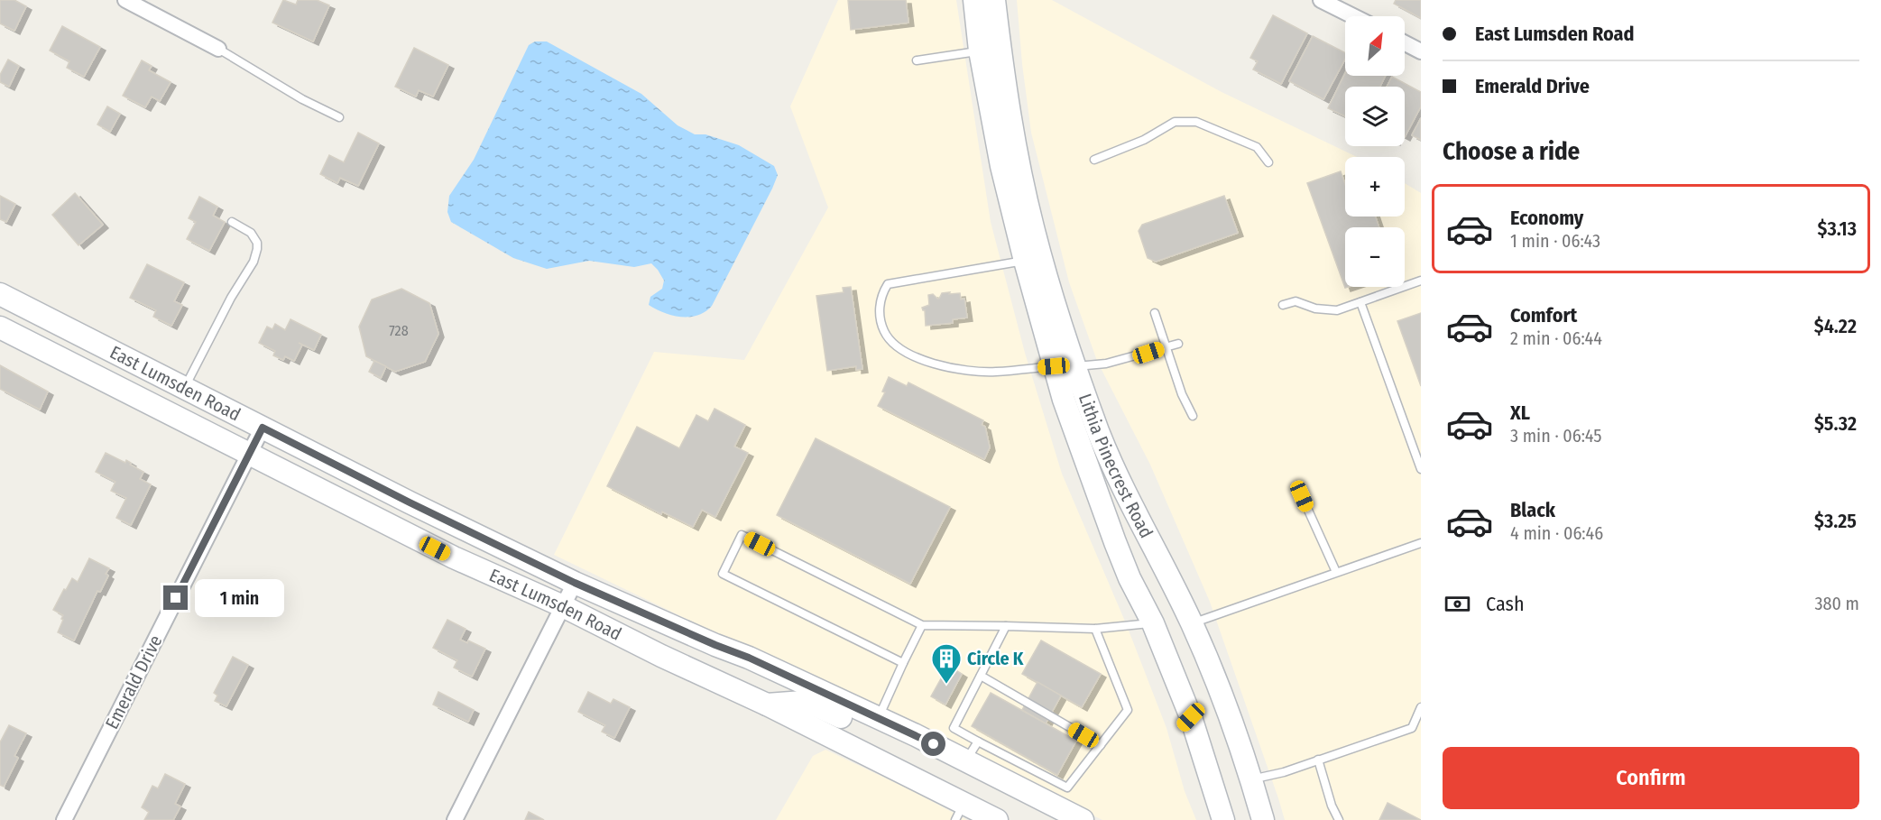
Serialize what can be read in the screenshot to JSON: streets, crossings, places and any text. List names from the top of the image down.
{
  "streets": {
    "main road": ["East Lumsden Road", "Lithia Pinecrest Road"],
    "street": ["Emerald Drive"]
  },
  "crossings": [
    ["East Lumsden Road", "Emerald Drive"]
  ],
  "places": {
    "building": ["Circle K"]
  },
  "house_numbers": ["728"],
  "north": "top right",
  "page": {
    "banner": ["East Lumsden Road", "Emerald Drive"],
    "map_buttons": ["+", "−"],
    "heading": "Choose a ride",
    "list": [
      {
        "name": "Economy",
        "note": "1 min · 06:43",
        "value": "$3.13"
      },
      {
        "name": "Comfort",
        "note": "2 min · 06:44",
        "value": "$4.22"
      },
      {
        "name": "XL",
        "note": "3 min · 06:45",
        "value": "$5.32"
      },
      {
        "name": "Black",
        "note": "4 min · 06:46",
        "value": "$3.25"
      }
    ],
    "pay": ["Cash", "380 m"],
    "bubble": "1 min",
    "buttons": "Confirm"
  }
}
